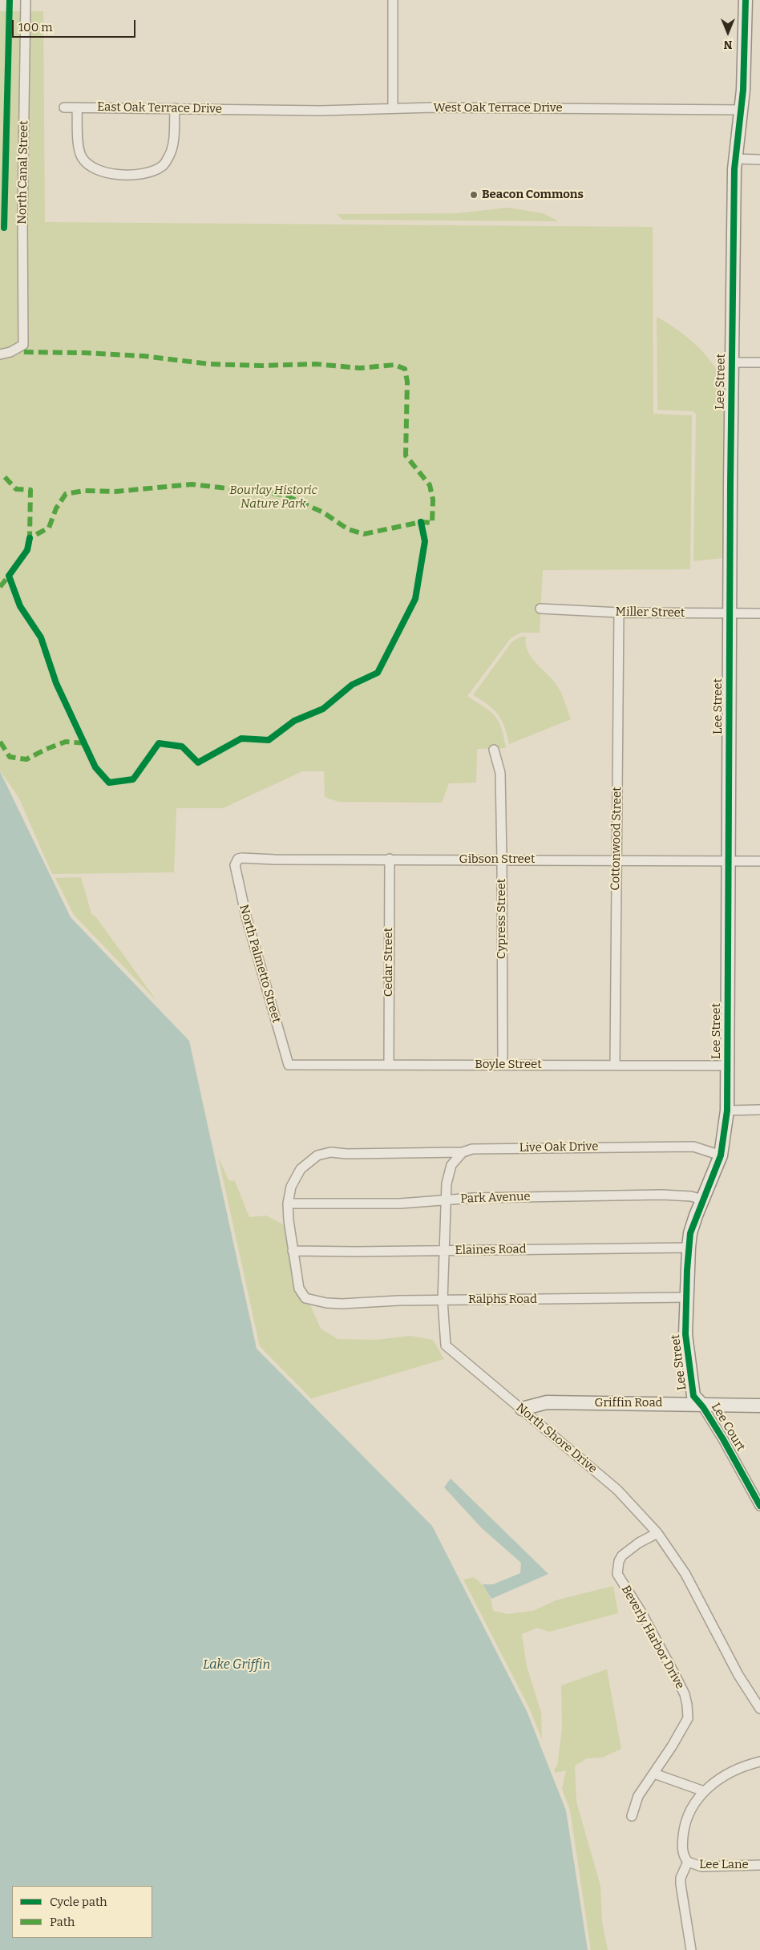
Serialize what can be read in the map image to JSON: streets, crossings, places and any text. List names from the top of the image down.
{
  "streets": {
    "street": [
      "East Oak Terrace Drive",
      "West Oak Terrace Drive",
      "North Canal Street",
      "Lee Street",
      "Miller Street",
      "Cottonwood Street",
      "Gibson Street",
      "Cypress Street",
      "Cedar Street",
      "North Palmetto Street",
      "Boyle Street",
      "Live Oak Drive",
      "Park Avenue",
      "Elaines Road",
      "Ralphs Road",
      "Griffin Road",
      "Lee Court",
      "North Shore Drive",
      "Beverly Harbor Drive",
      "Lee Lane"
    ]
  },
  "crossings": [
    ["East Oak Terrace Drive", "West Oak Terrace Drive"],
    ["West Oak Terrace Drive", "Lee Street"],
    ["Lee Street", "Miller Street"],
    ["Lee Street", "Gibson Street"],
    ["Lee Street", "Boyle Street"],
    ["Lee Street", "Live Oak Drive"],
    ["Lee Street", "Park Avenue"],
    ["Lee Street", "Elaines Road"],
    ["Lee Street", "Ralphs Road"],
    ["Lee Street", "Griffin Road"],
    ["Lee Street", "Lee Court"],
    ["Miller Street", "Cottonwood Street"],
    ["Cottonwood Street", "Gibson Street"],
    ["Cottonwood Street", "Boyle Street"],
    ["Gibson Street", "Cypress Street"],
    ["Gibson Street", "Cedar Street"],
    ["Gibson Street", "North Palmetto Street"],
    ["Cypress Street", "Boyle Street"],
    ["Cedar Street", "Boyle Street"],
    ["North Palmetto Street", "Boyle Street"],
    ["Live Oak Drive", "Park Avenue"],
    ["Live Oak Drive", "Ralphs Road"],
    ["Live Oak Drive", "North Shore Drive"],
    ["Park Avenue", "Ralphs Road"],
    ["Park Avenue", "North Shore Drive"],
    ["Elaines Road", "Ralphs Road"],
    ["Elaines Road", "North Shore Drive"],
    ["Ralphs Road", "North Shore Drive"],
    ["Griffin Road", "Lee Court"],
    ["Griffin Road", "North Shore Drive"],
    ["North Shore Drive", "Beverly Harbor Drive"]
  ],
  "water": ["Lake Griffin"],
  "parks": ["Bourlay Historic Nature Park"],
  "places": ["Beacon Commons"],
  "legend": ["Cycle path", "Path"],
  "scale_bar": "100 m",
  "north": "bottom"
}
